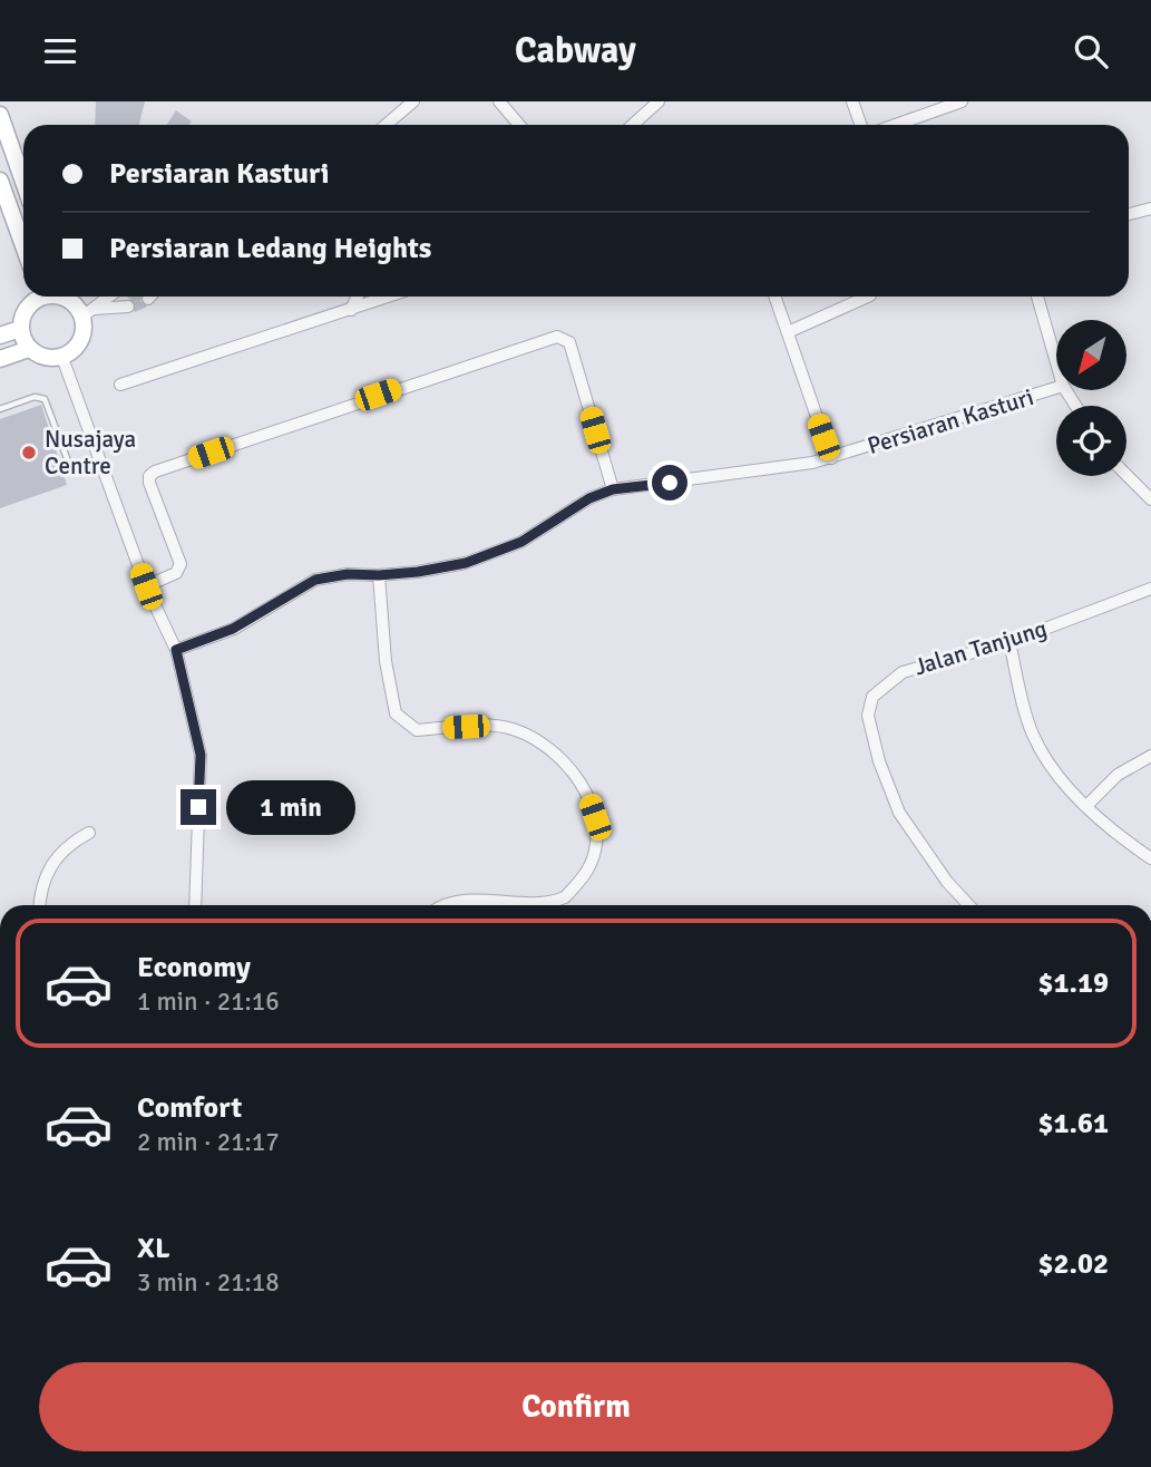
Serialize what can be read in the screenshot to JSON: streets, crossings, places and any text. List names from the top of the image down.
{
  "streets": {
    "street": ["Persiaran Kasturi", "Jalan Tanjung"]
  },
  "places": ["Nusajaya Centre"],
  "north": "bottom left",
  "page": {
    "header": "Cabway",
    "banner": ["Persiaran Kasturi", "Persiaran Ledang Heights"],
    "bubble": "1 min",
    "list": [
      {
        "name": "Economy",
        "note": "1 min · 21:16",
        "value": "$1.19"
      },
      {
        "name": "Comfort",
        "note": "2 min · 21:17",
        "value": "$1.61"
      },
      {
        "name": "XL",
        "note": "3 min · 21:18",
        "value": "$2.02"
      }
    ],
    "buttons": "Confirm"
  }
}
